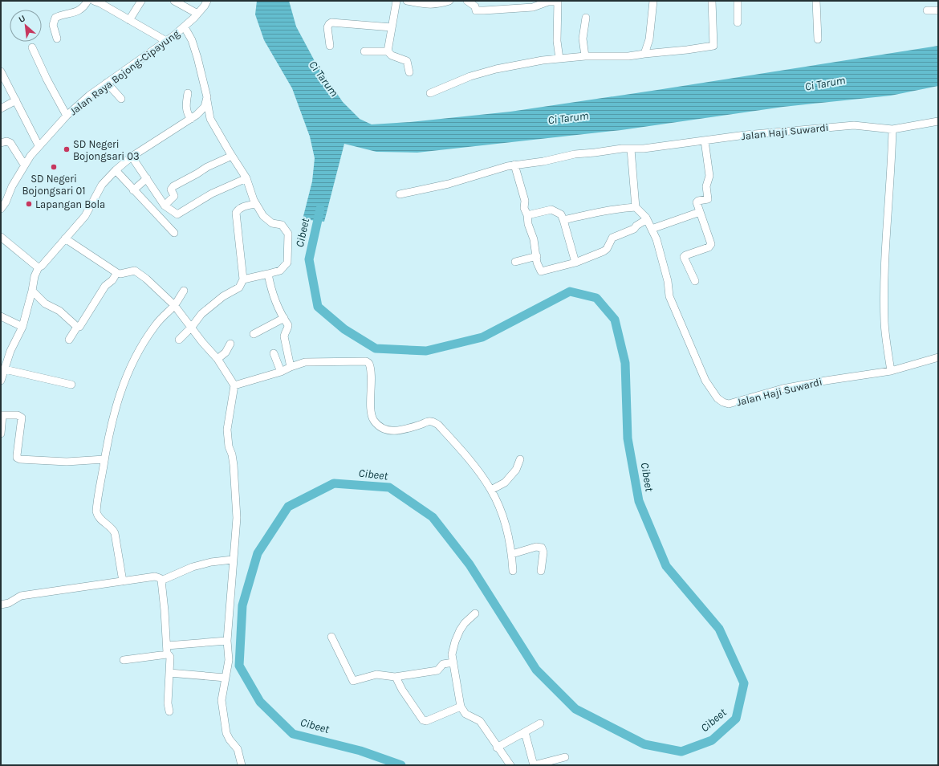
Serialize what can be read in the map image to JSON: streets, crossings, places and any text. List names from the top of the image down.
{
  "streets": {
    "street": ["Jalan Raya Bojong-Cipayung", "Jalan Haji Suwardi"]
  },
  "water": ["Ci Tarum", "Cibeet"],
  "places": ["SD Negeri Bojongsari 03", "SD Negeri Bojongsari 01", "Lapangan Bola"],
  "north": "top left"
}
